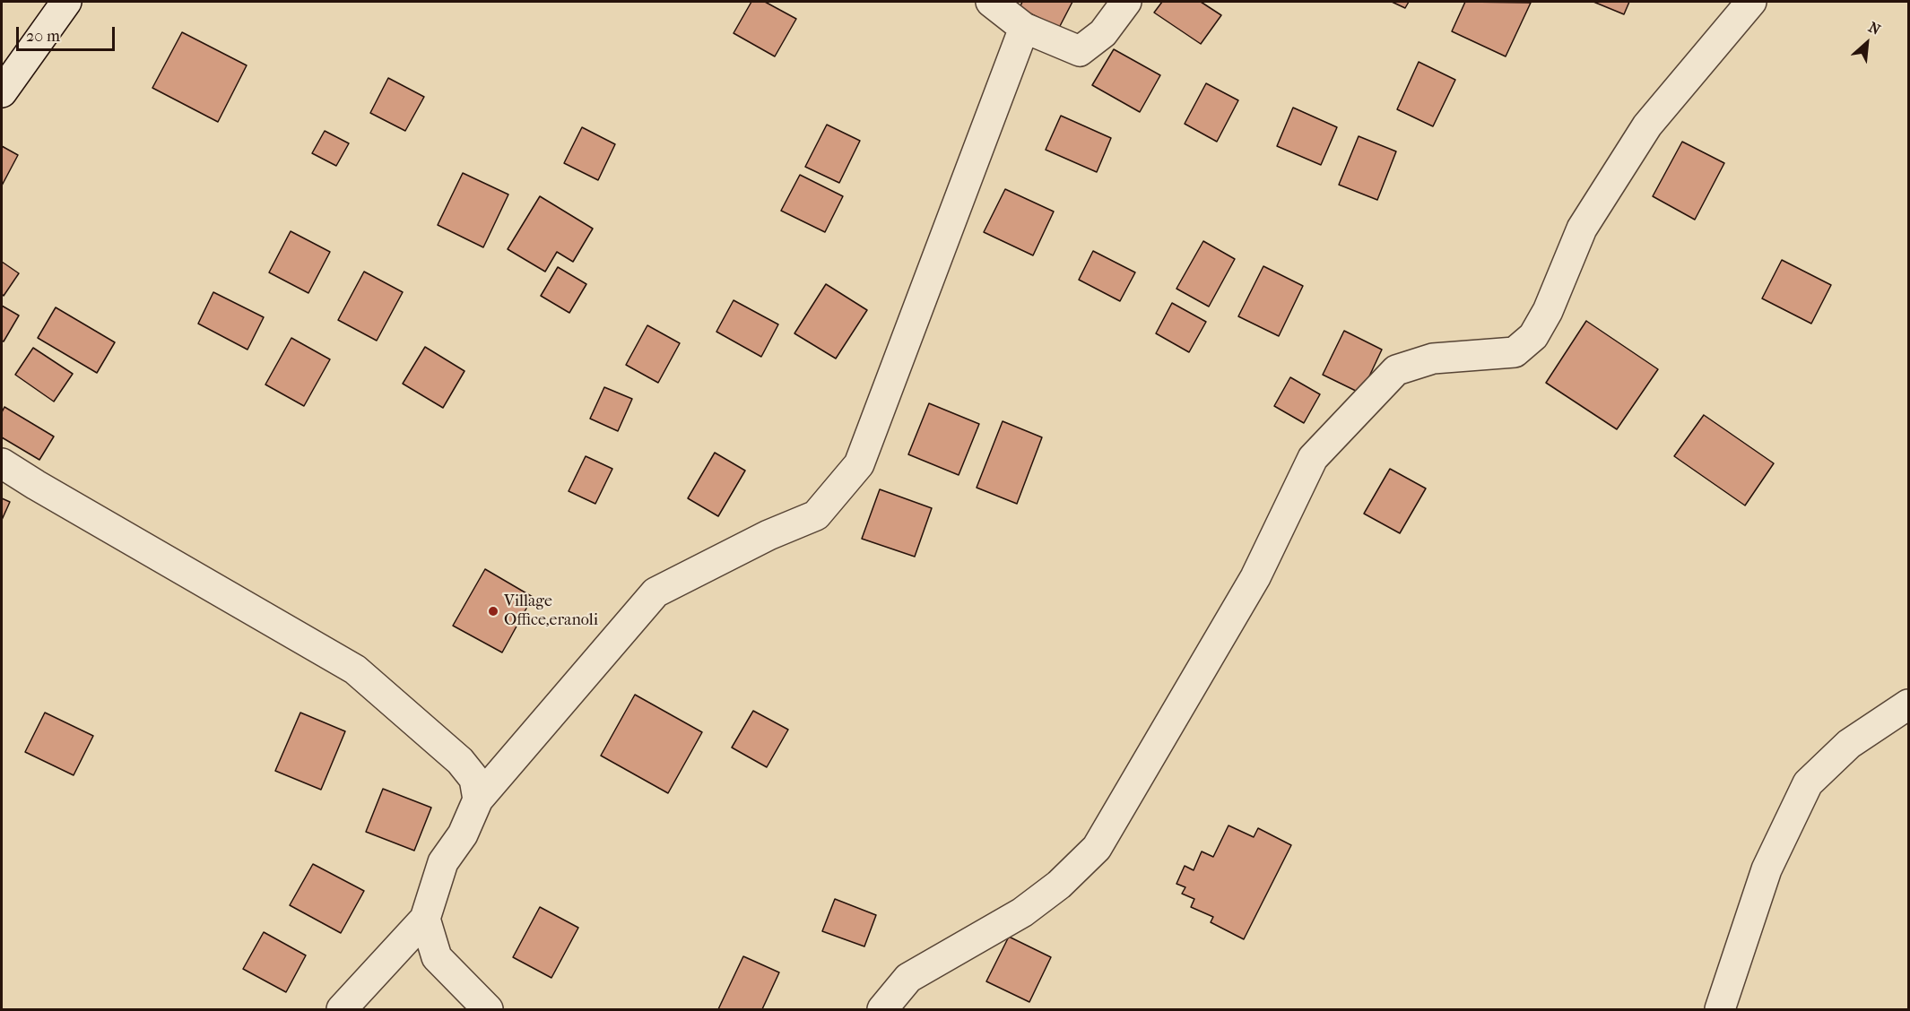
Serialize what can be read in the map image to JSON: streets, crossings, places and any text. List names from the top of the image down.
{
  "places": ["Village Office,eranoli"],
  "scale_bar": "20 m",
  "north": "top right"
}
